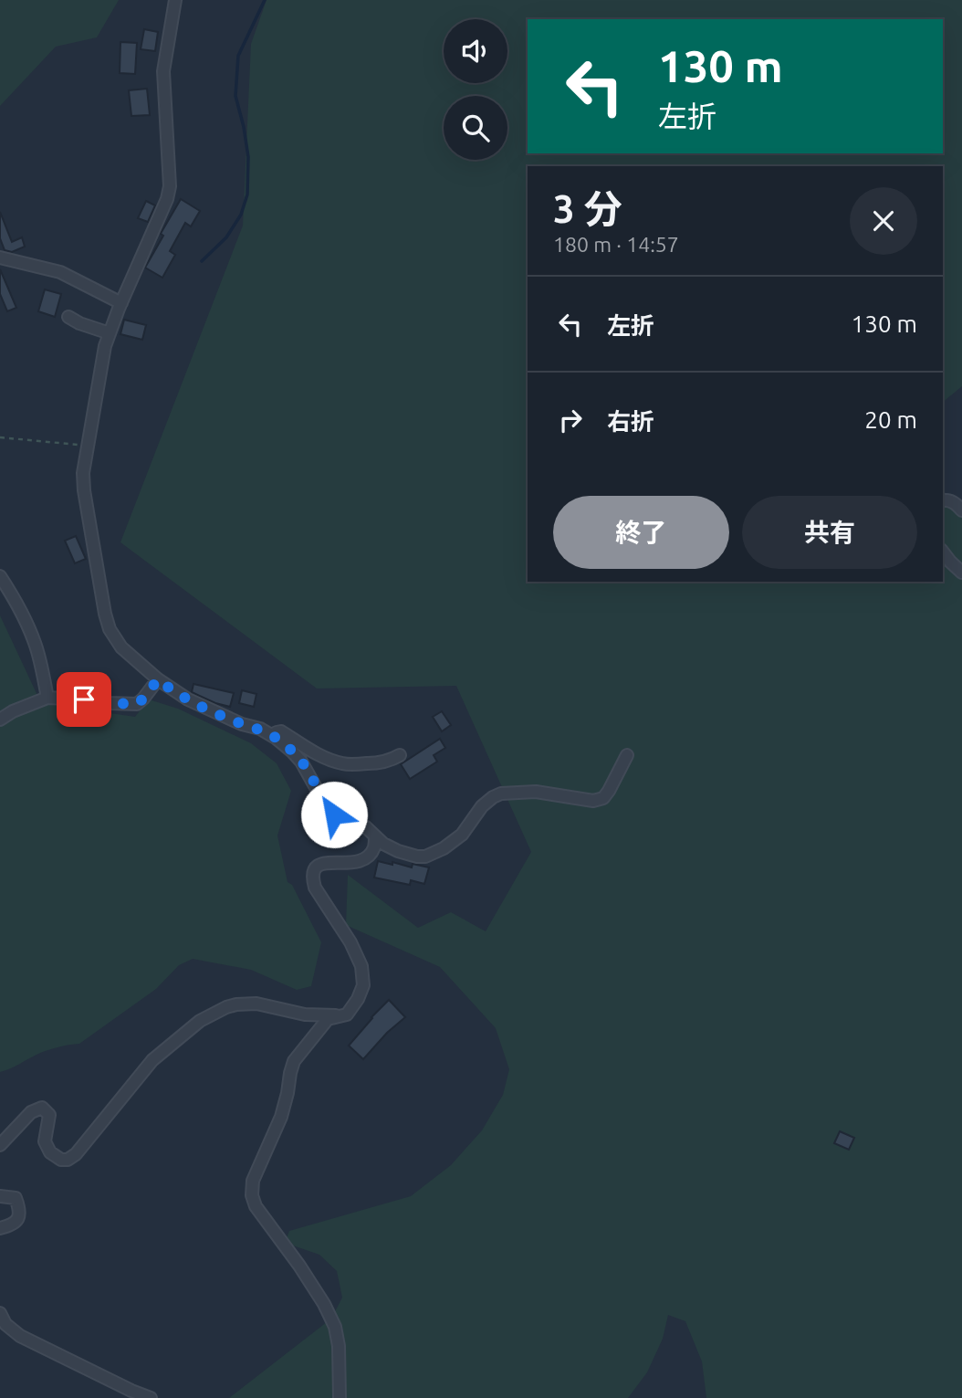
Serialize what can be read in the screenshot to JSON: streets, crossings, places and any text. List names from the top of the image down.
{
  "page": {
    "turn": ["130 m", "左折"],
    "heading": ["3 分", "180 m · 14:57"],
    "list": [
      {
        "name": "左折",
        "value": "130 m"
      },
      {
        "name": "右折",
        "value": "20 m"
      }
    ],
    "buttons": ["終了", "共有"]
  }
}
